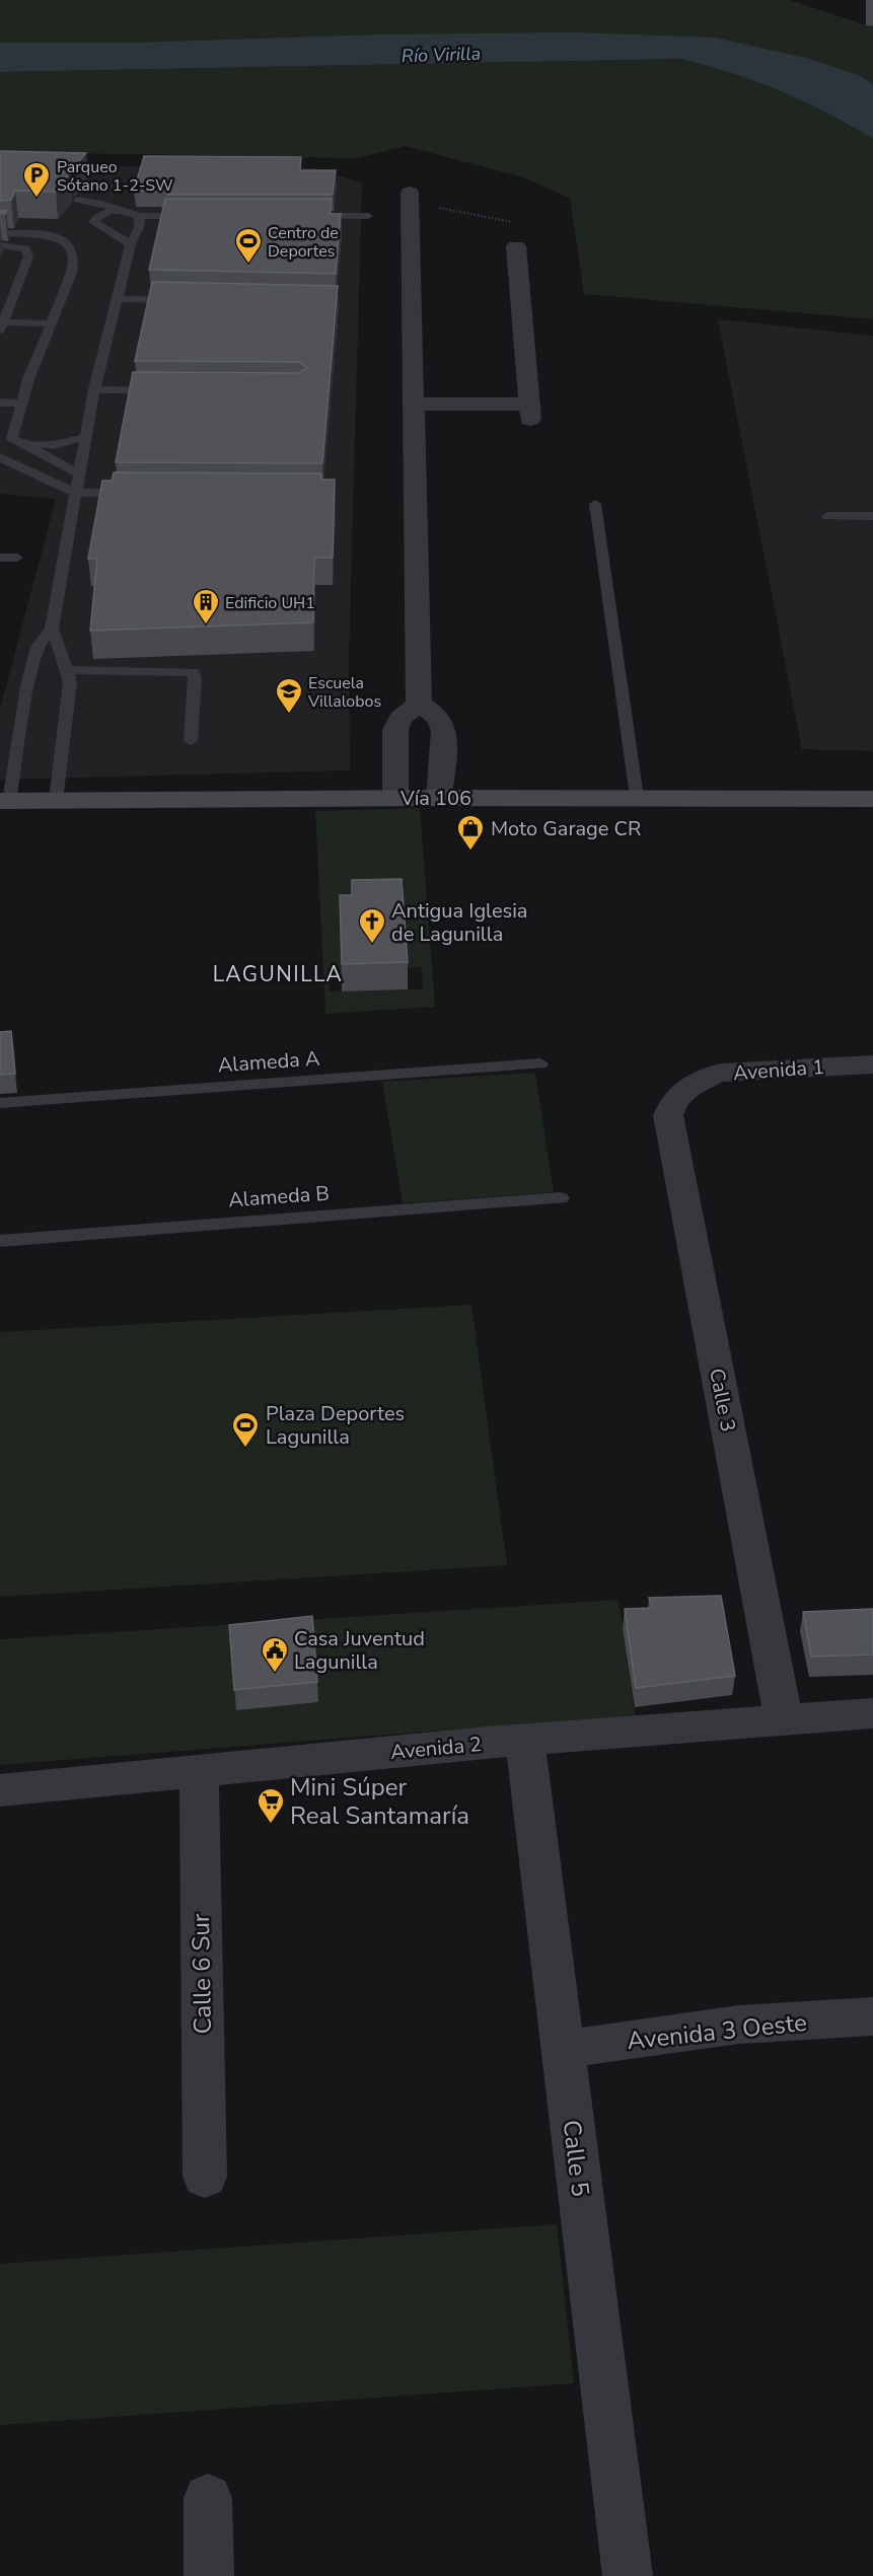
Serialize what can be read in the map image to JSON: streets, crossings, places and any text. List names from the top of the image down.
{
  "streets": {
    "main road": ["Vía 106"],
    "street": [
      "Avenida 1",
      "Calle 3",
      "Avenida 2",
      "Calle 6 Sur",
      "Avenida 3 Oeste",
      "Calle 5"
    ],
    "lane": ["Alameda A", "Alameda B"]
  },
  "crossings": [
    ["Avenida 1", "Calle 3"],
    ["Calle 3", "Avenida 2"],
    ["Avenida 2", "Calle 6 Sur"],
    ["Avenida 2", "Calle 5"],
    ["Avenida 3 Oeste", "Calle 5"]
  ],
  "districts": ["LAGUNILLA"],
  "water": ["Río Virilla"],
  "places": {
    "parking": ["Parqueo Sótano 1-2-SW"],
    "sports": ["Centro de Deportes", "Plaza Deportes Lagunilla"],
    "building": ["Edificio UH1"],
    "school or university": ["Escuela Villalobos"],
    "shop": ["Moto Garage CR"],
    "church": ["Antigua Iglesia de Lagunilla"],
    "public building": ["Casa Juventud Lagunilla"],
    "supermarket": ["Mini Súper Real Santamaría"]
  }
}
